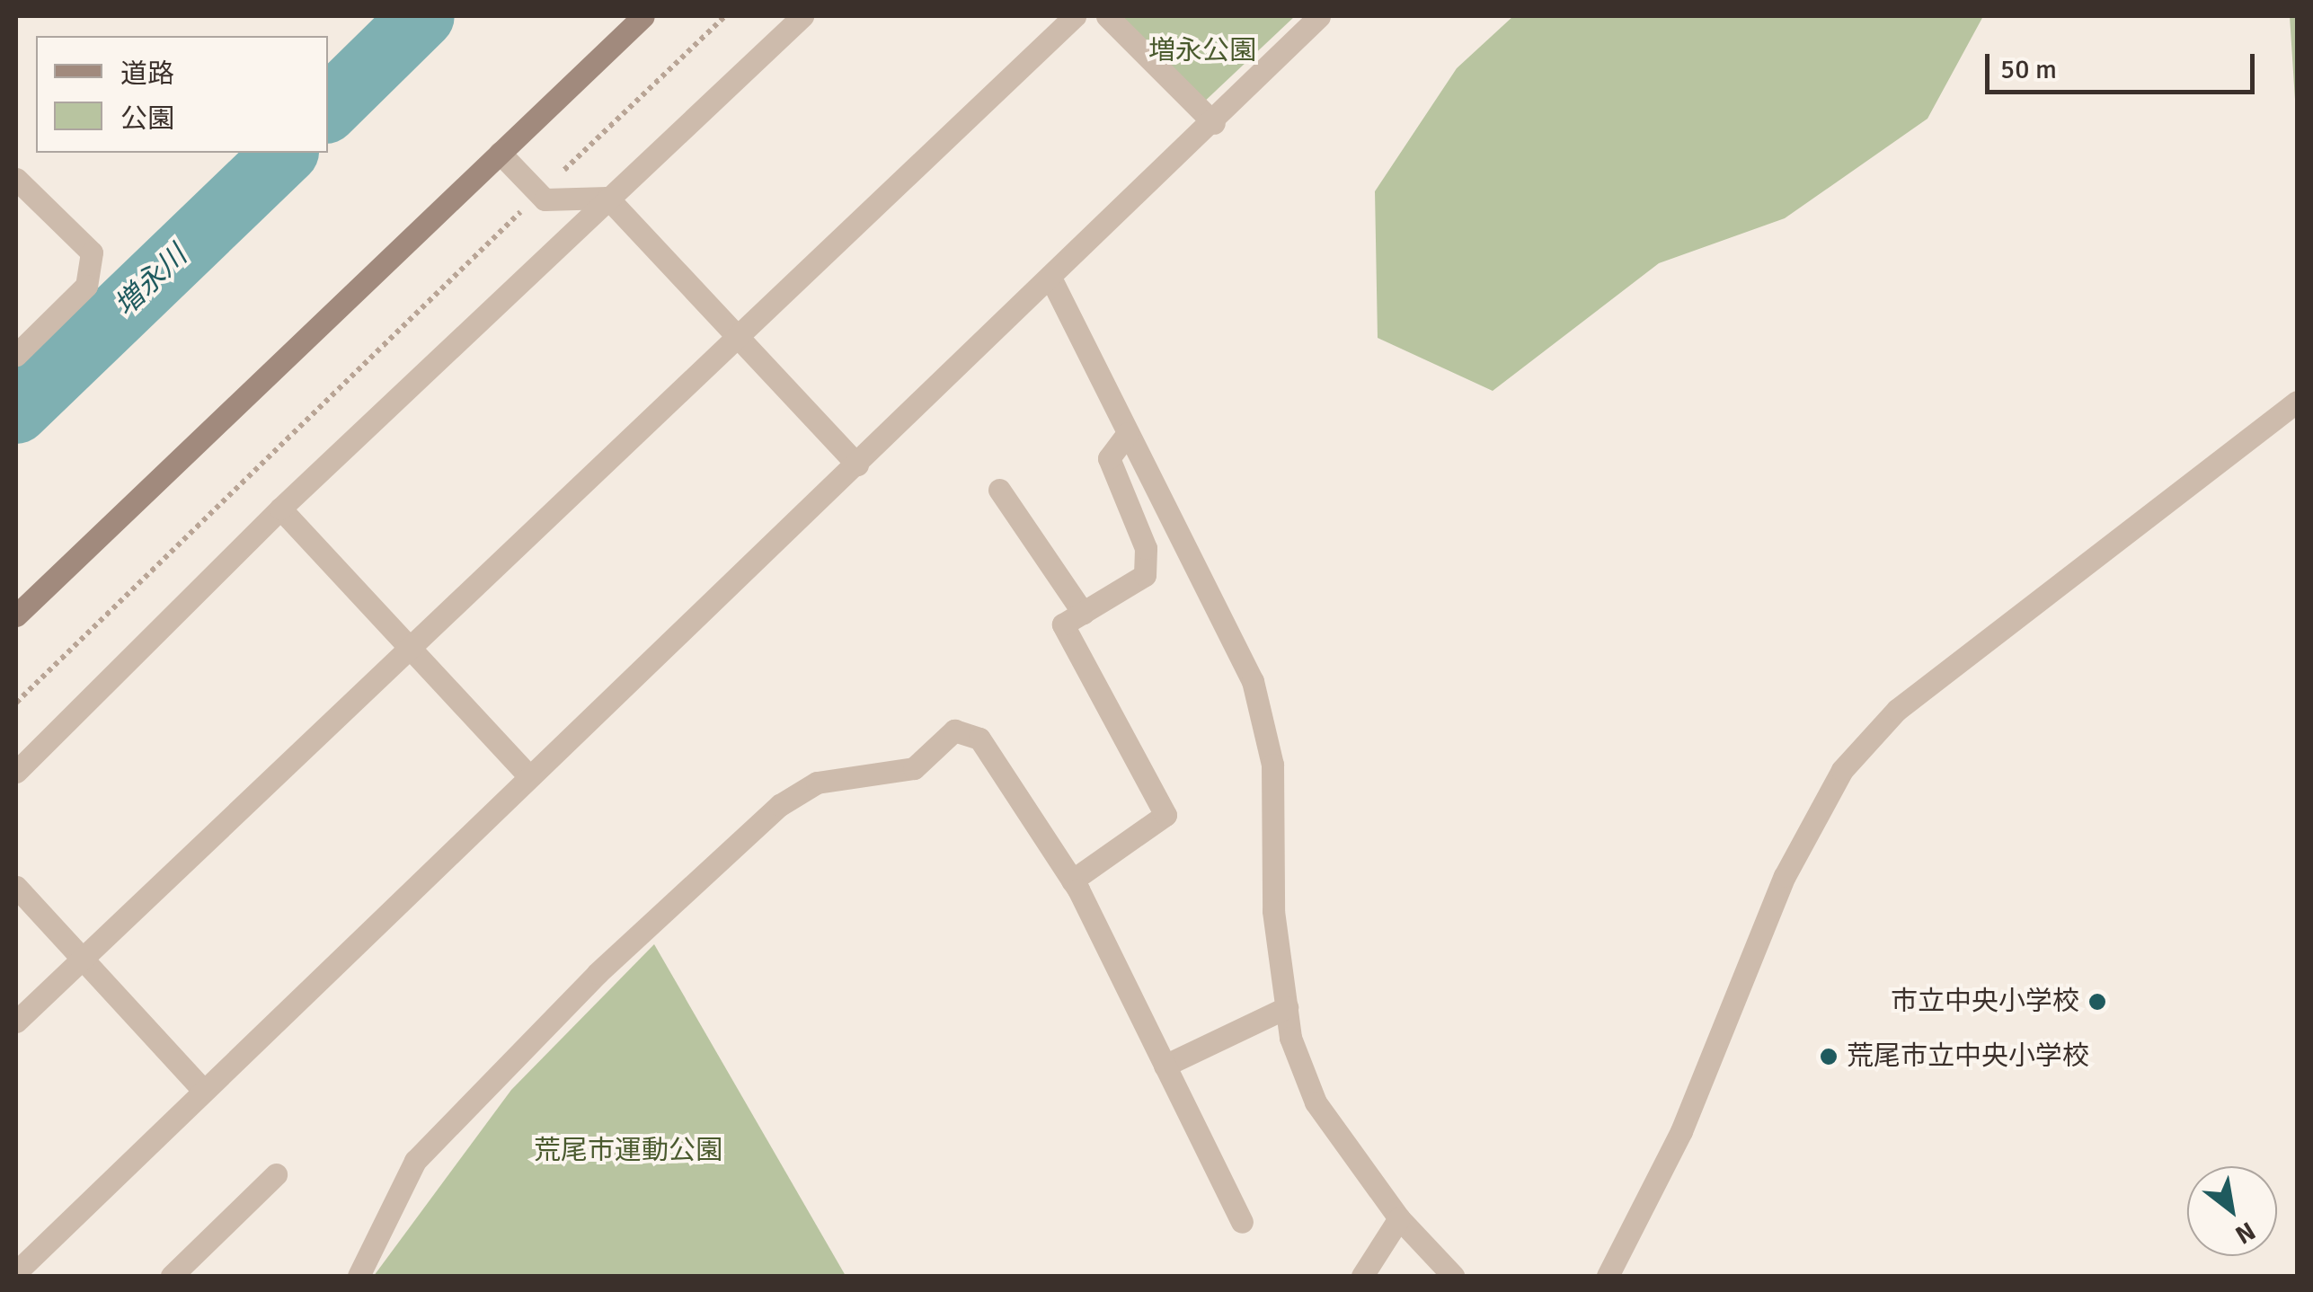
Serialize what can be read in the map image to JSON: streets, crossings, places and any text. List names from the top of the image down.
{
  "water": ["増永川"],
  "parks": ["増永公園", "荒尾市運動公園"],
  "places": ["市立中央小学校", "荒尾市立中央小学校"],
  "legend": ["道路", "公園"],
  "scale_bar": "50 m",
  "north": "bottom right"
}
